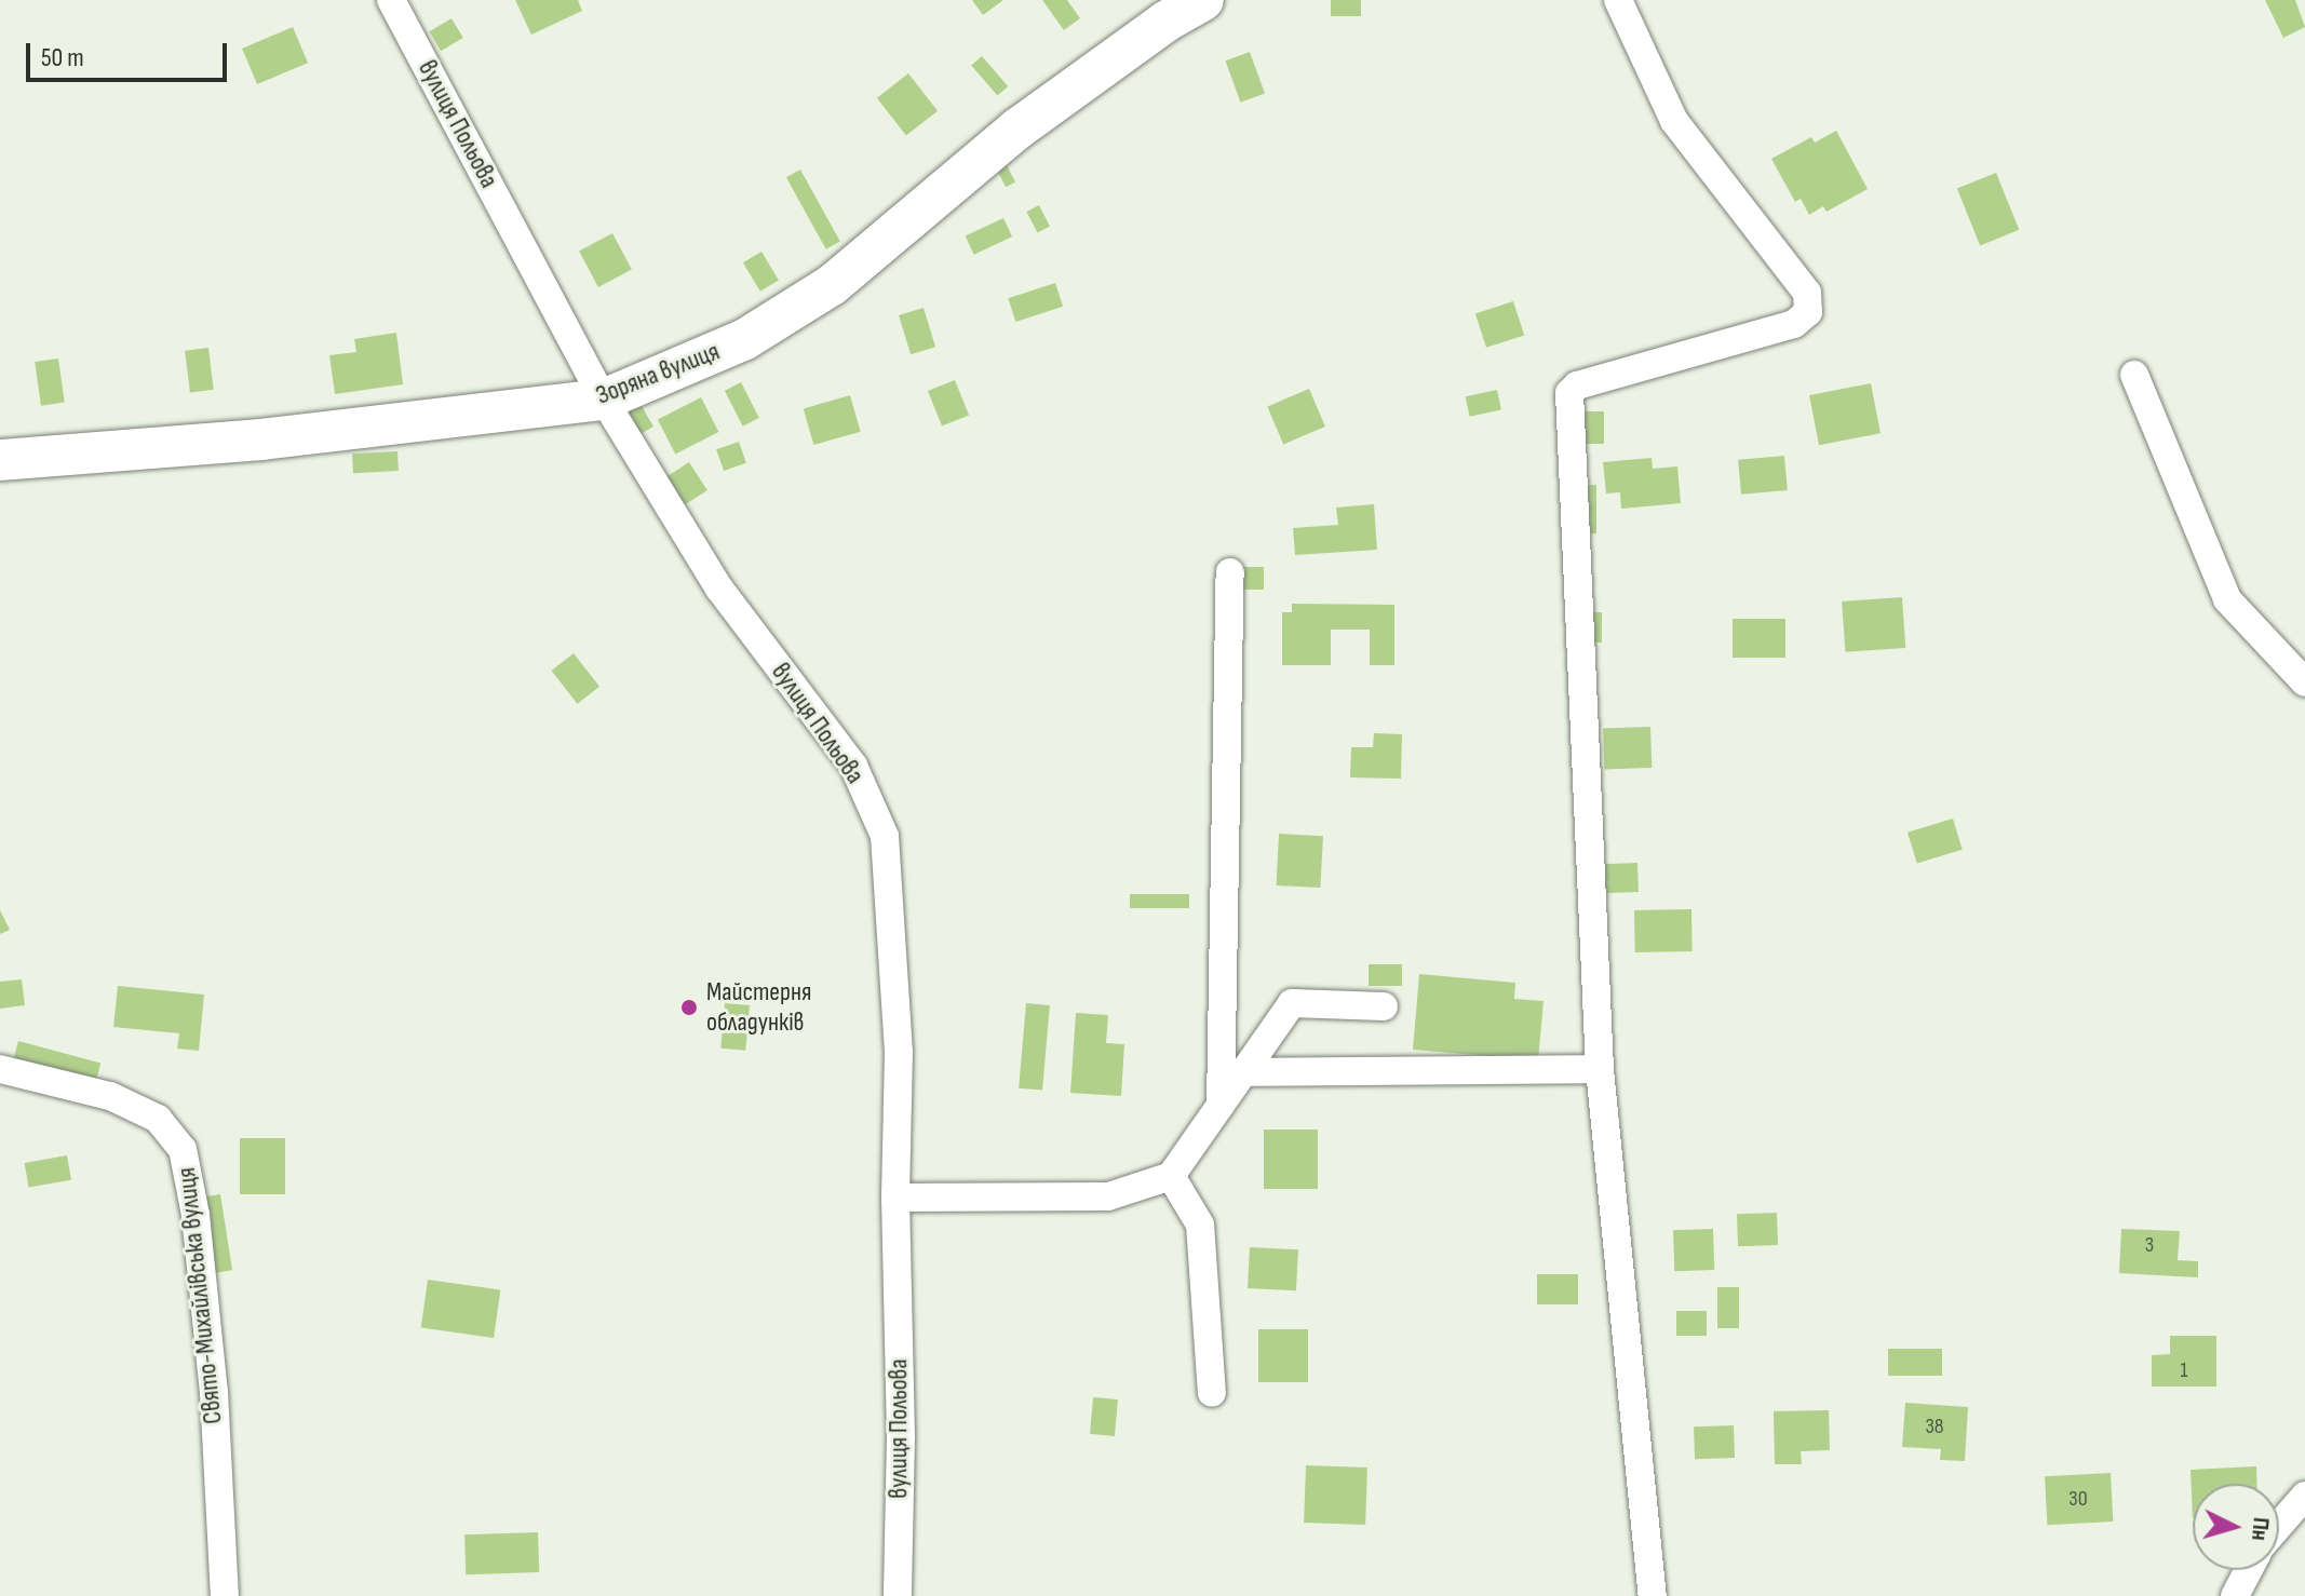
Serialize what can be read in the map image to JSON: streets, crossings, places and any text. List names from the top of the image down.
{
  "streets": {
    "street": ["вулиця Польова", "Зоряна вулиця", "Свято-Михайлівська вулиця"]
  },
  "crossings": [
    ["вулиця Польова", "Зоряна вулиця"]
  ],
  "places": ["Майстерня обладунків"],
  "house_numbers": [
    "3",
    "1",
    "38",
    "30"
  ],
  "scale_bar": "50 m",
  "north": "right"
}
